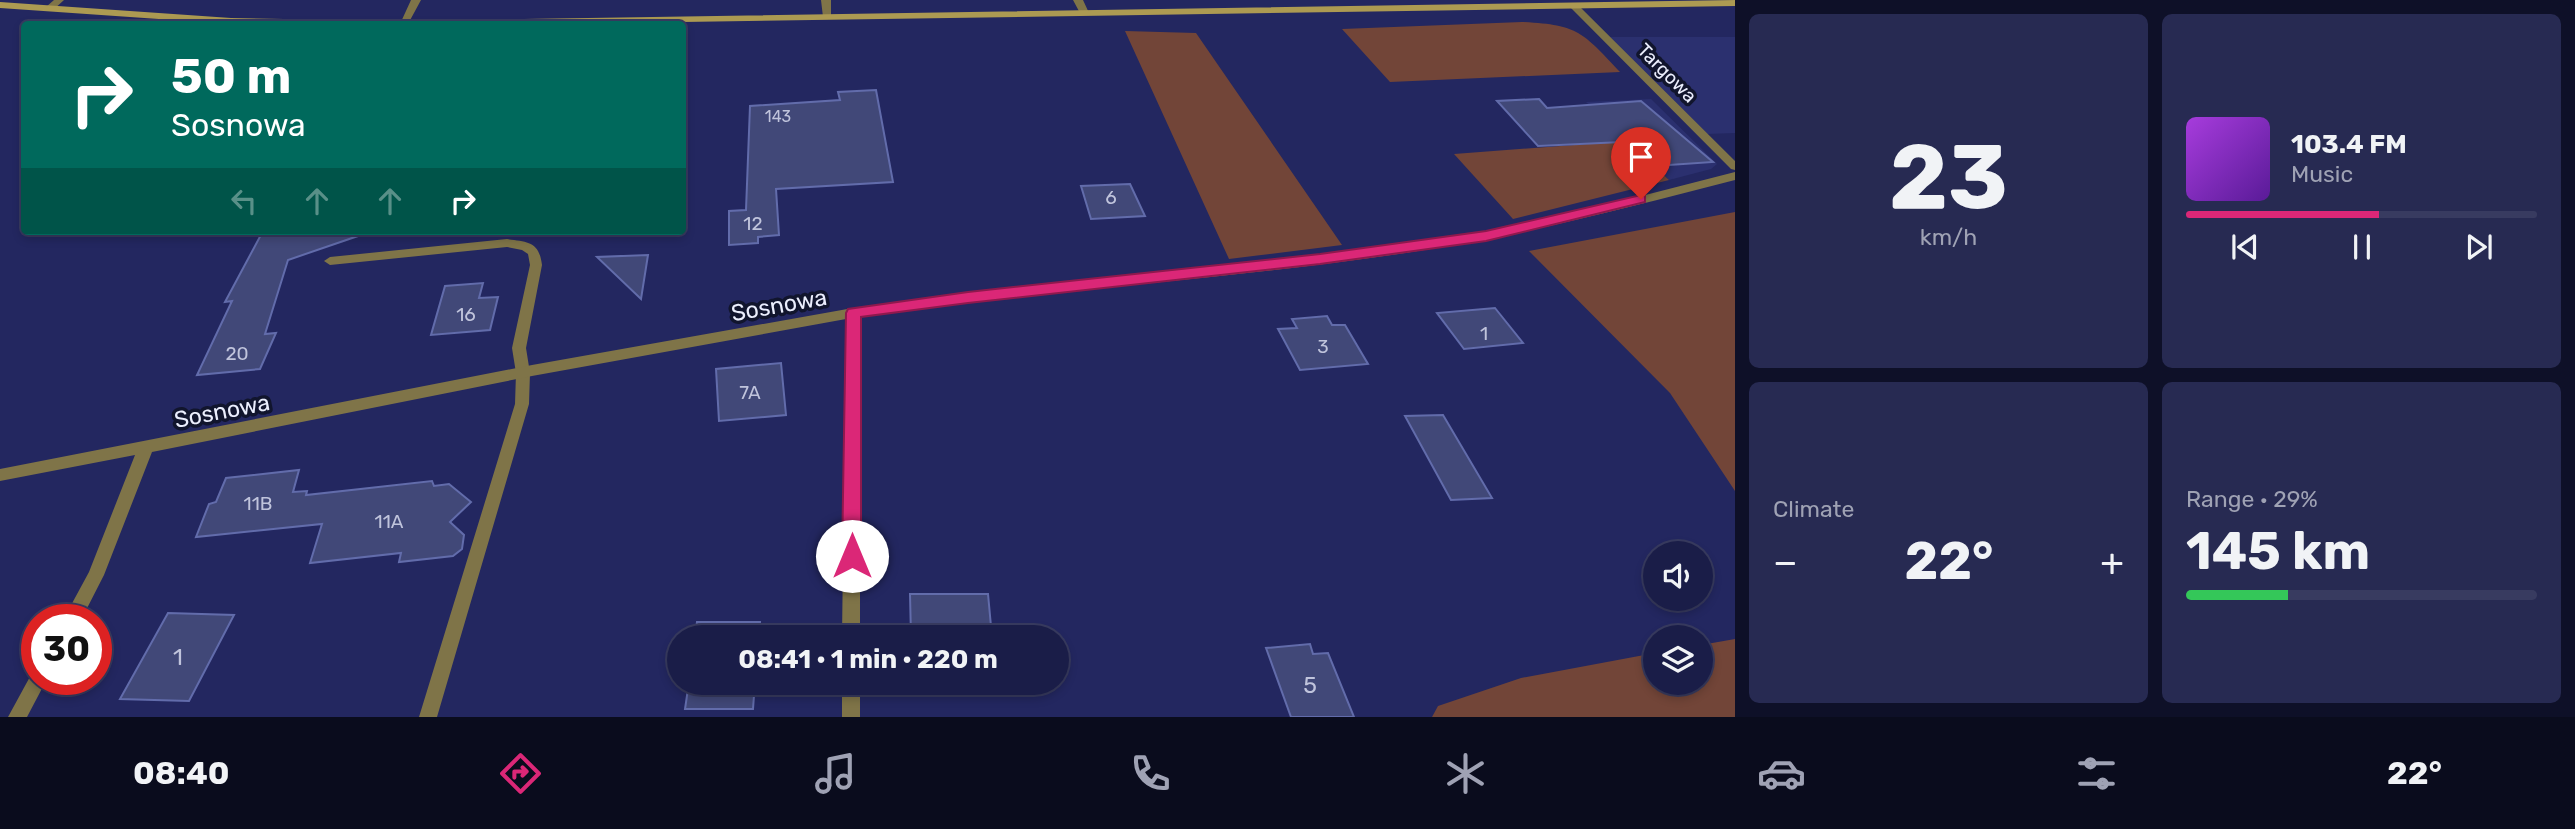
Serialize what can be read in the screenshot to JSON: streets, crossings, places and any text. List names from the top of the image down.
{
  "streets": {
    "street": ["Targowa", "Sosnowa"]
  },
  "house_numbers": [
    "143",
    "6",
    "12",
    "16",
    "1",
    "3",
    "20",
    "7A",
    "11B",
    "11A",
    "1",
    "5"
  ],
  "page": {
    "tile": [
      ["23", "km/h"],
      "Climate",
      ["Range · 29%", "145 km"]
    ],
    "turn": ["50 m", "Sosnowa"],
    "song": ["103.4 FM", "Music"],
    "heat": ["−", "22°", "+"],
    "limit": "30",
    "trip": "08:41 · 1 min · 220 m",
    "tabs": ["08:40", "22°"]
  }
}
